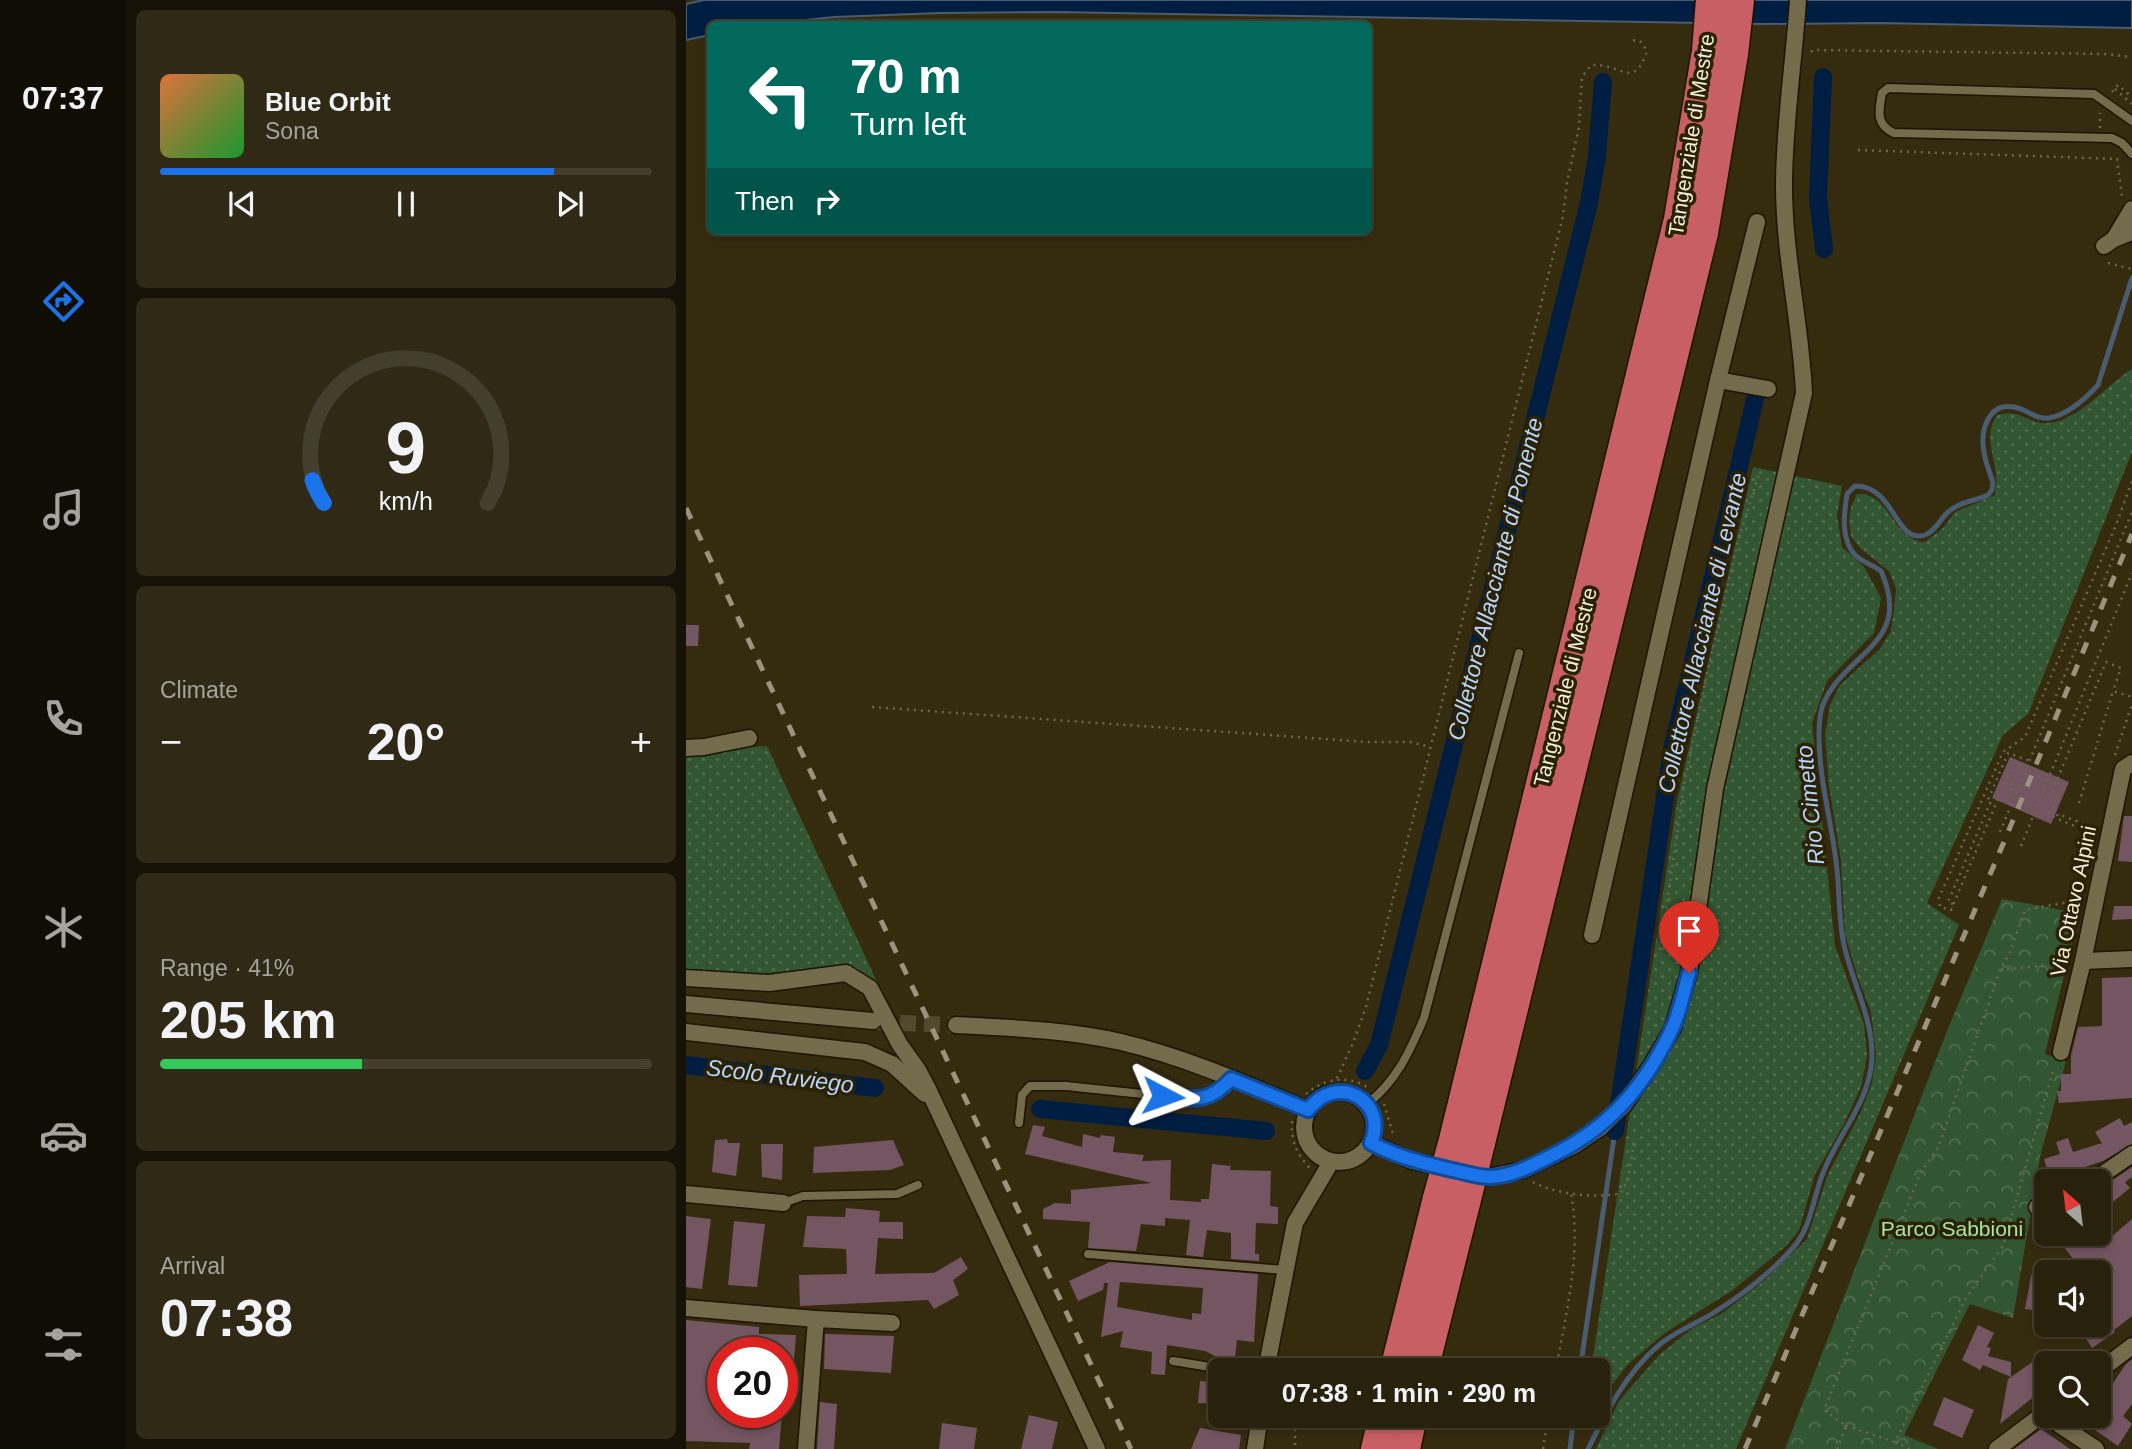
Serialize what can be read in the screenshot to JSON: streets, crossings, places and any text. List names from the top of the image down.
{
  "streets": {
    "highway": ["Tangenziale di Mestre"],
    "street": ["Via Ottavo Alpini"]
  },
  "water": [
    "Collettore Allacciante di Ponente",
    "Collettore Allacciante di Levante",
    "Rio Cimetto",
    "Scolo Ruviego"
  ],
  "parks": ["Parco Sabbioni"],
  "north": "top left",
  "page": {
    "tabs": "07:37",
    "turn": ["70 m", "Turn left"],
    "song": ["Blue Orbit", "Sona"],
    "then": "Then",
    "tile": [
      "Climate",
      ["Range · 41%", "205 km"],
      ["Arrival", "07:38"]
    ],
    "heat": ["−", "20°", "+"],
    "limit": "20",
    "trip": "07:38 · 1 min · 290 m",
    "gauge": ["9", "km/h"]
  }
}
